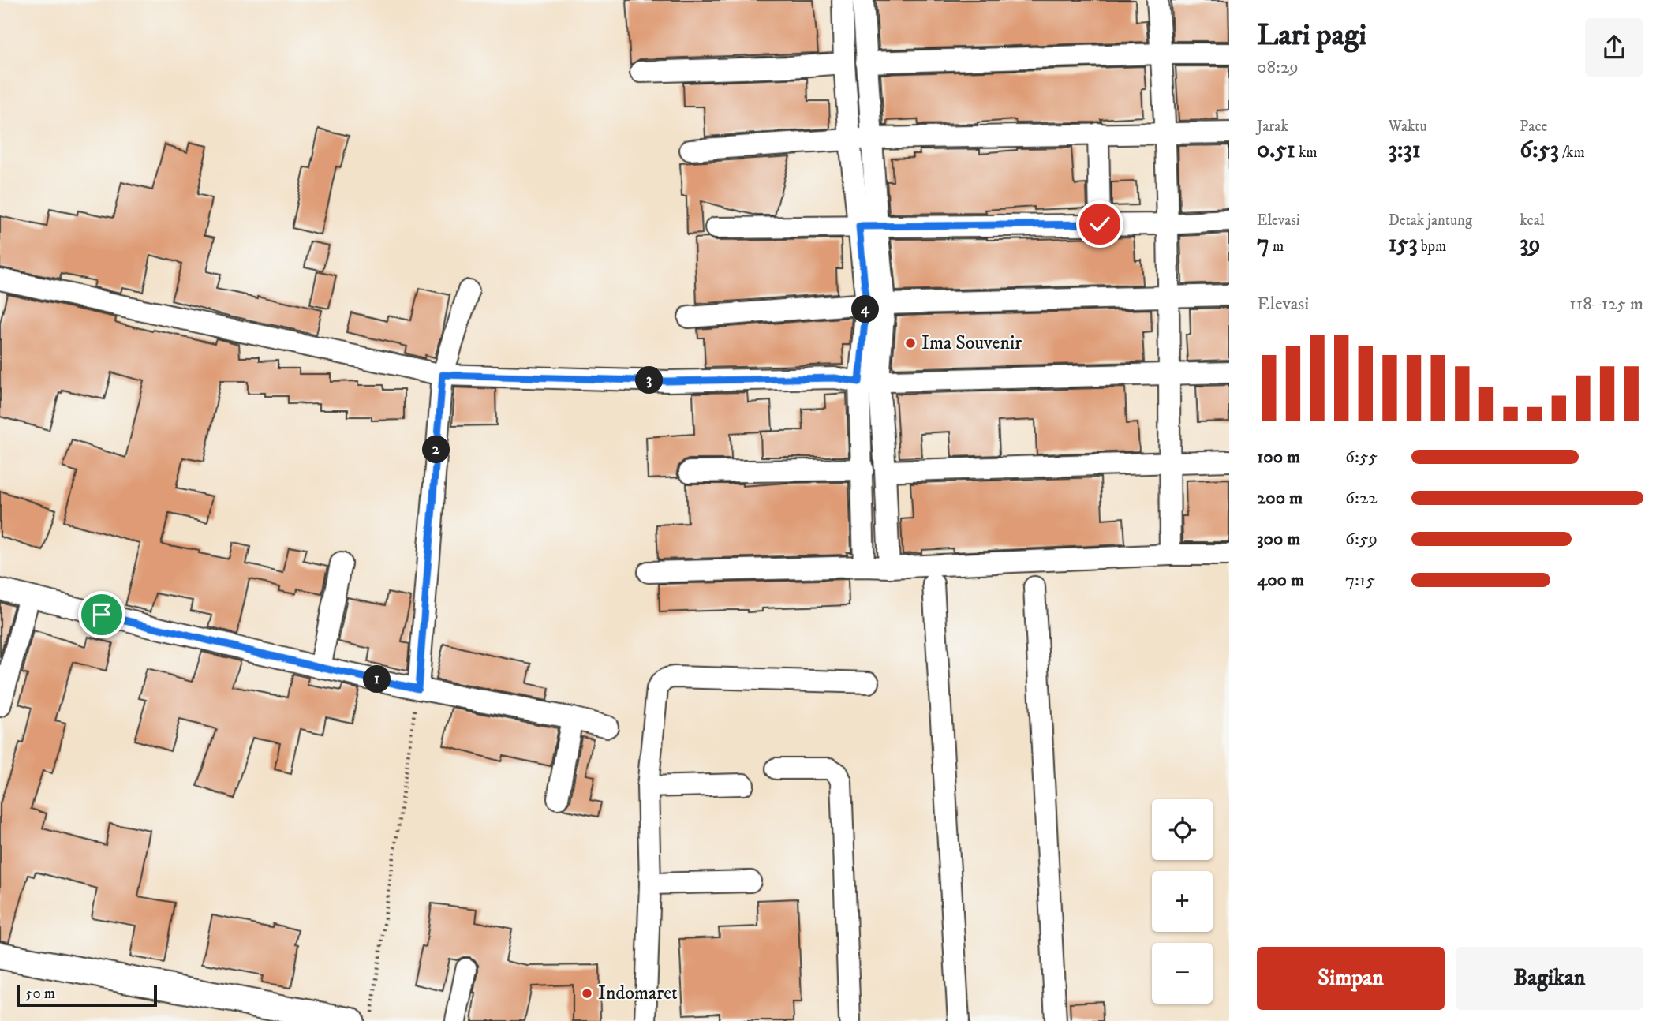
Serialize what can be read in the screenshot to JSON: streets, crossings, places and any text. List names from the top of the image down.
{
  "places": ["Ima Souvenir", "Indomaret"],
  "scale_bar": "50 m",
  "page": {
    "heading": ["Lari pagi", "08:29"],
    "stats": [
      ["Jarak", "0.51 km"],
      ["Waktu", "3:31"],
      ["Pace", "6:53 /km"],
      ["Elevasi", "7 m"],
      ["Detak jantung", "153 bpm"],
      ["kcal", "39"]
    ],
    "chart": ["Elevasi", "118–125 m"],
    "pins": [
      "4",
      "3",
      "2",
      "1"
    ],
    "list": [
      {
        "name": "100 m",
        "note": "6:55"
      },
      {
        "name": "200 m",
        "note": "6:22"
      },
      {
        "name": "300 m",
        "note": "6:59"
      },
      {
        "name": "400 m",
        "note": "7:15"
      }
    ],
    "map_buttons": ["+", "−"],
    "buttons": ["Simpan", "Bagikan"],
    "scale": "50 m"
  }
}
